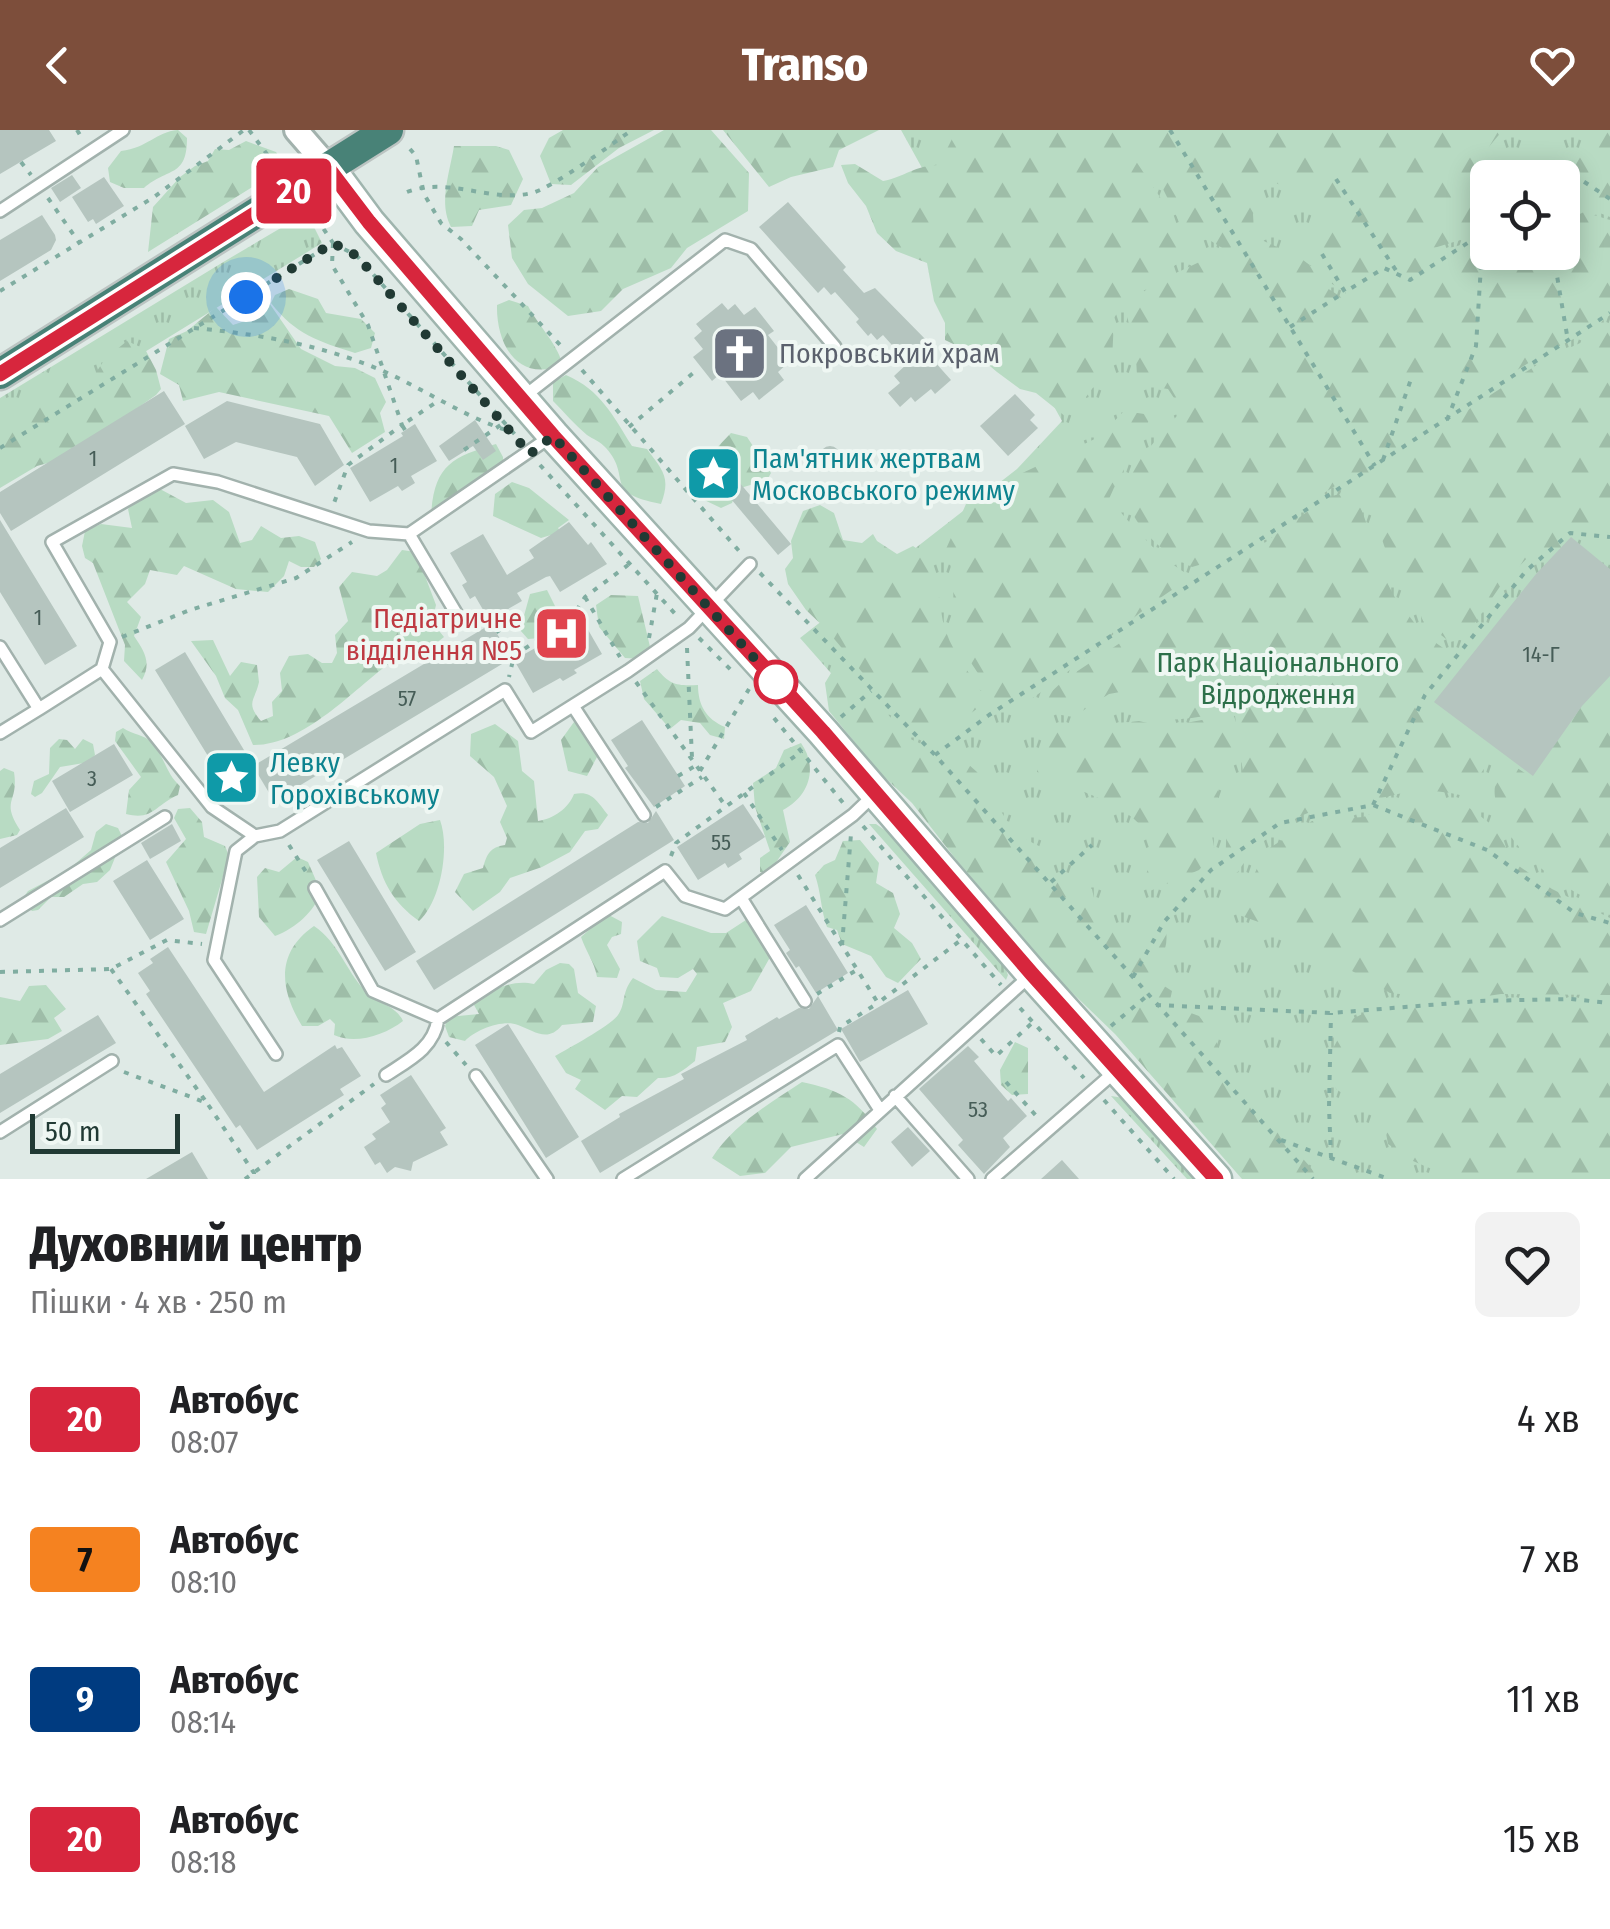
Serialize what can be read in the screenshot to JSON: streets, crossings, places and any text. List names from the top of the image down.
{
  "parks": ["Парк Національного Відродження"],
  "places": {
    "church": ["Покровський храм"],
    "place": ["Пам'ятник жертвам Московського режиму", "Левку Горохівському"],
    "hospital": ["Педіатричне відділення №5"]
  },
  "lines": ["bus line 20"],
  "house_numbers": [
    "1",
    "1",
    "1",
    "14-Г",
    "57",
    "3",
    "55",
    "53"
  ],
  "scale_bar": "50 m",
  "page": {
    "header": "Transo",
    "on_map": "20",
    "scale": "50 m",
    "heading": ["Духовний центр", "Пішки · 4 хв · 250 m"],
    "list": [
      {
        "mark": "20",
        "name": "Автобус",
        "note": "08:07",
        "value": "4 хв"
      },
      {
        "mark": "7",
        "name": "Автобус",
        "note": "08:10",
        "value": "7 хв"
      },
      {
        "mark": "9",
        "name": "Автобус",
        "note": "08:14",
        "value": "11 хв"
      },
      {
        "mark": "20",
        "name": "Автобус",
        "note": "08:18",
        "value": "15 хв"
      }
    ]
  }
}
